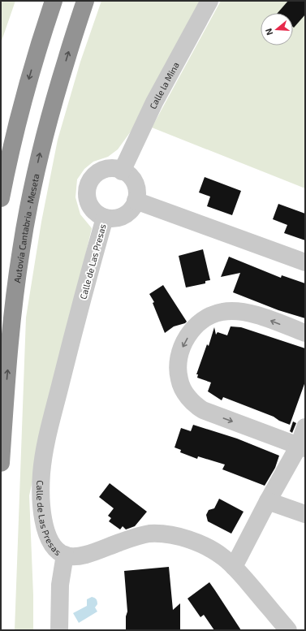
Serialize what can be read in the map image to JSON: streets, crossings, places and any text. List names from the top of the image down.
{
  "streets": {
    "highway": ["Autovía Cantabria - Meseta"],
    "street": ["Calle la Mina", "Calle de Las Presas"]
  },
  "crossings": [
    ["Calle la Mina", "Calle de Las Presas"]
  ],
  "north": "left"
}
